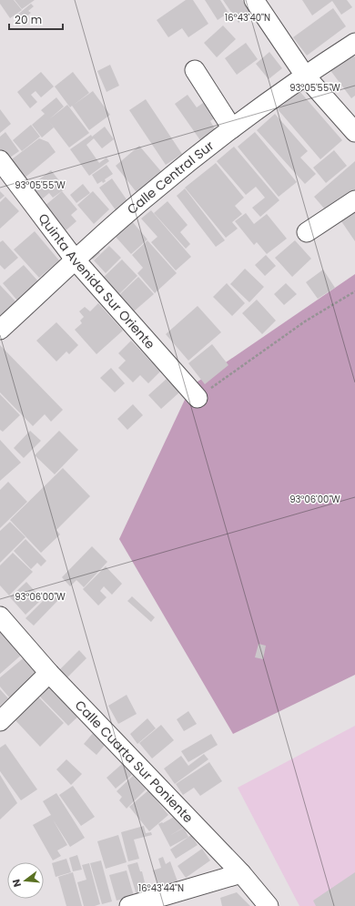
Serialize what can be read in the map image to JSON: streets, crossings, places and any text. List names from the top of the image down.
{
  "streets": {
    "street": ["Calle Central Sur", "Quinta Avenida Sur Oriente", "Calle Cuarta Sur Poniente"]
  },
  "crossings": [
    ["Calle Central Sur", "Quinta Avenida Sur Oriente"]
  ],
  "scale_bar": "20 m",
  "north": "left",
  "coordinates": [
    "16°43'40\"N",
    "93°05'55\"W",
    "93°06'00\"W",
    "16°43'44\"N"
  ]
}
